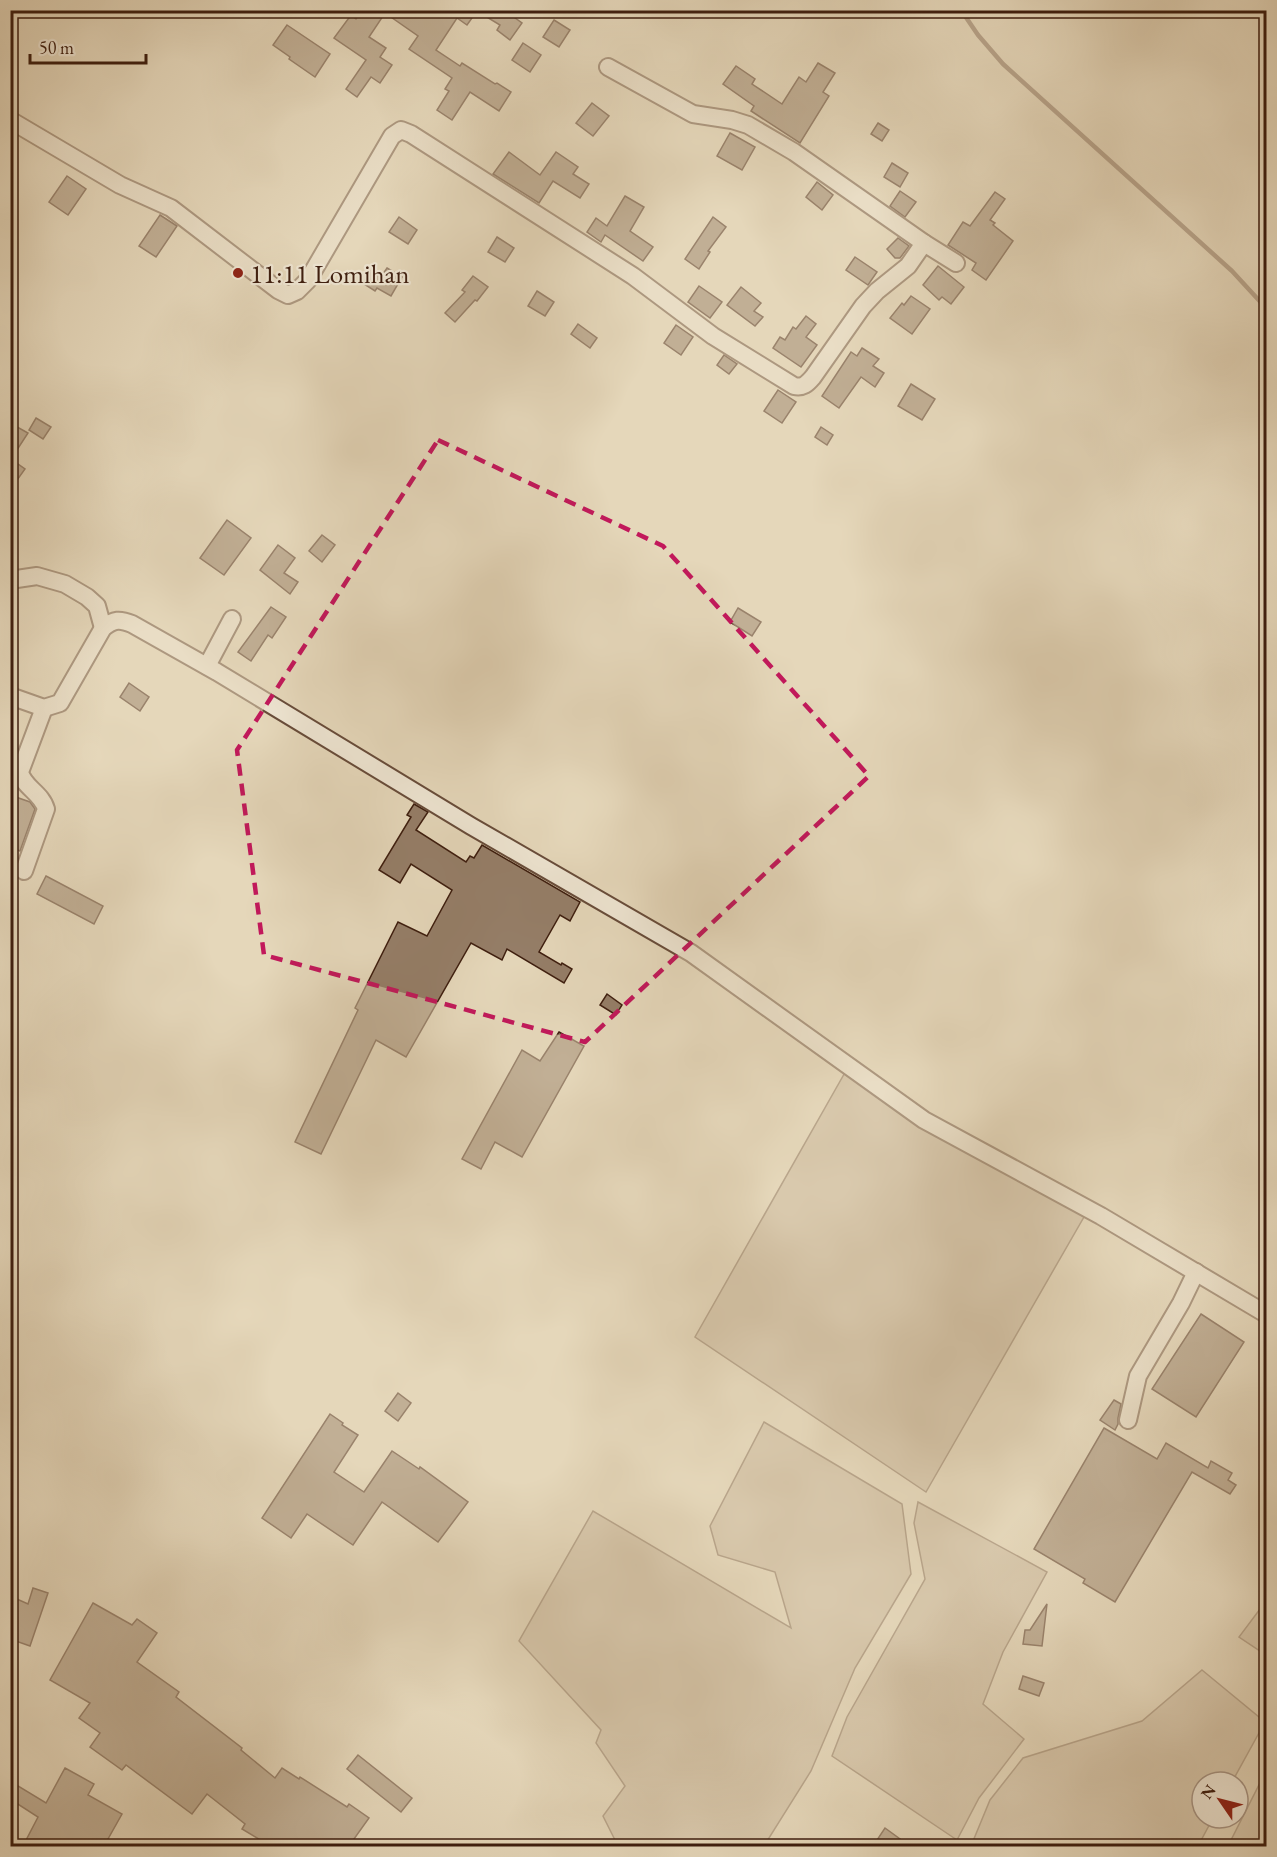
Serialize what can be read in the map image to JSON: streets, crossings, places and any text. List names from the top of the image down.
{
  "places": ["11:11 Lomihan"],
  "scale_bar": "50 m",
  "north": "top left"
}
